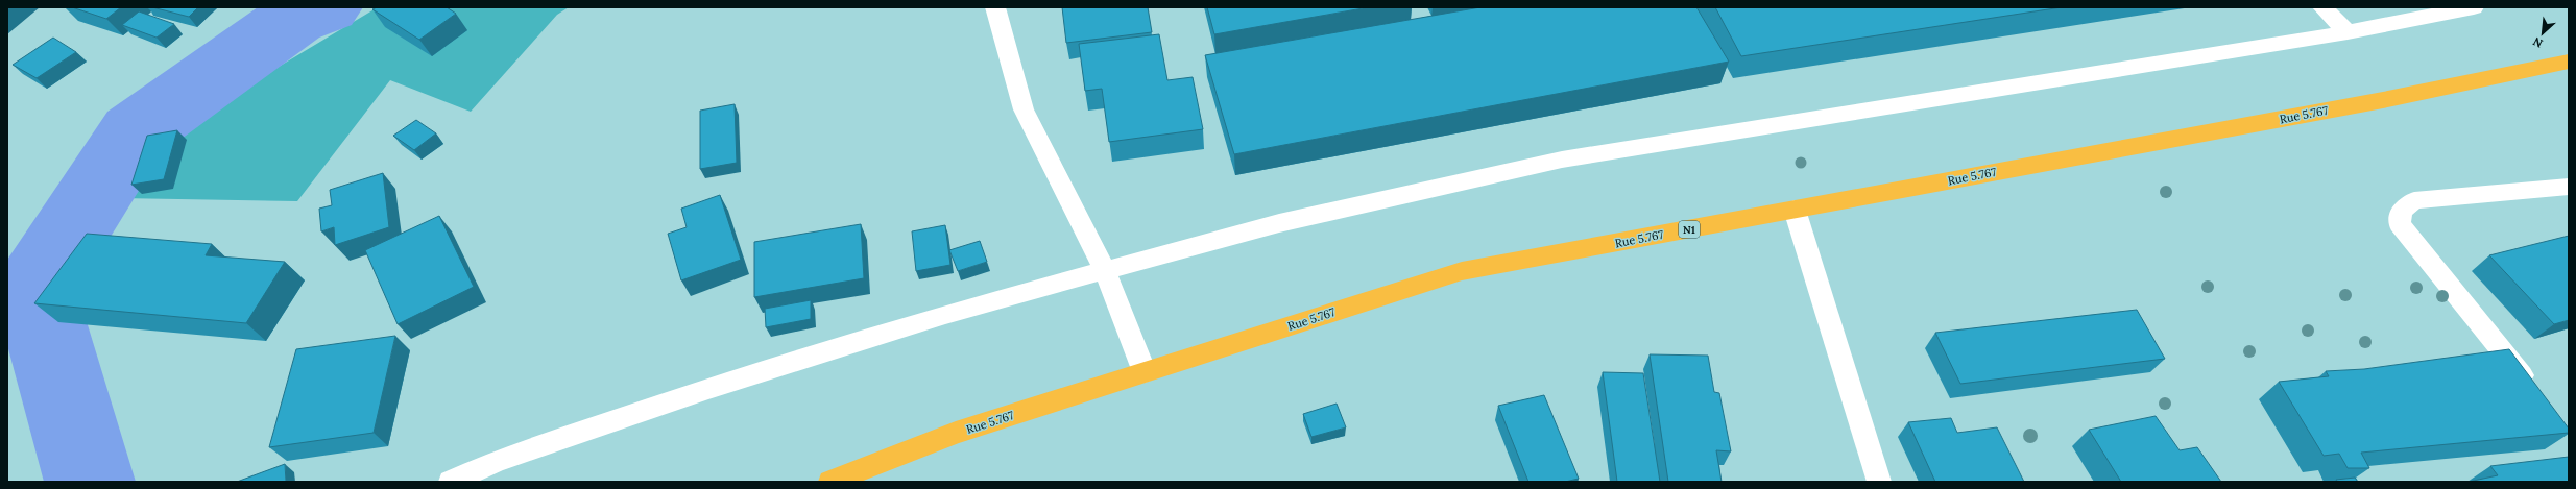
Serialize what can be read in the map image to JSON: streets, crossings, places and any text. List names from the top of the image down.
{
  "streets": {
    "highway": ["Rue 5.767", "N1"]
  },
  "north": "bottom left"
}
